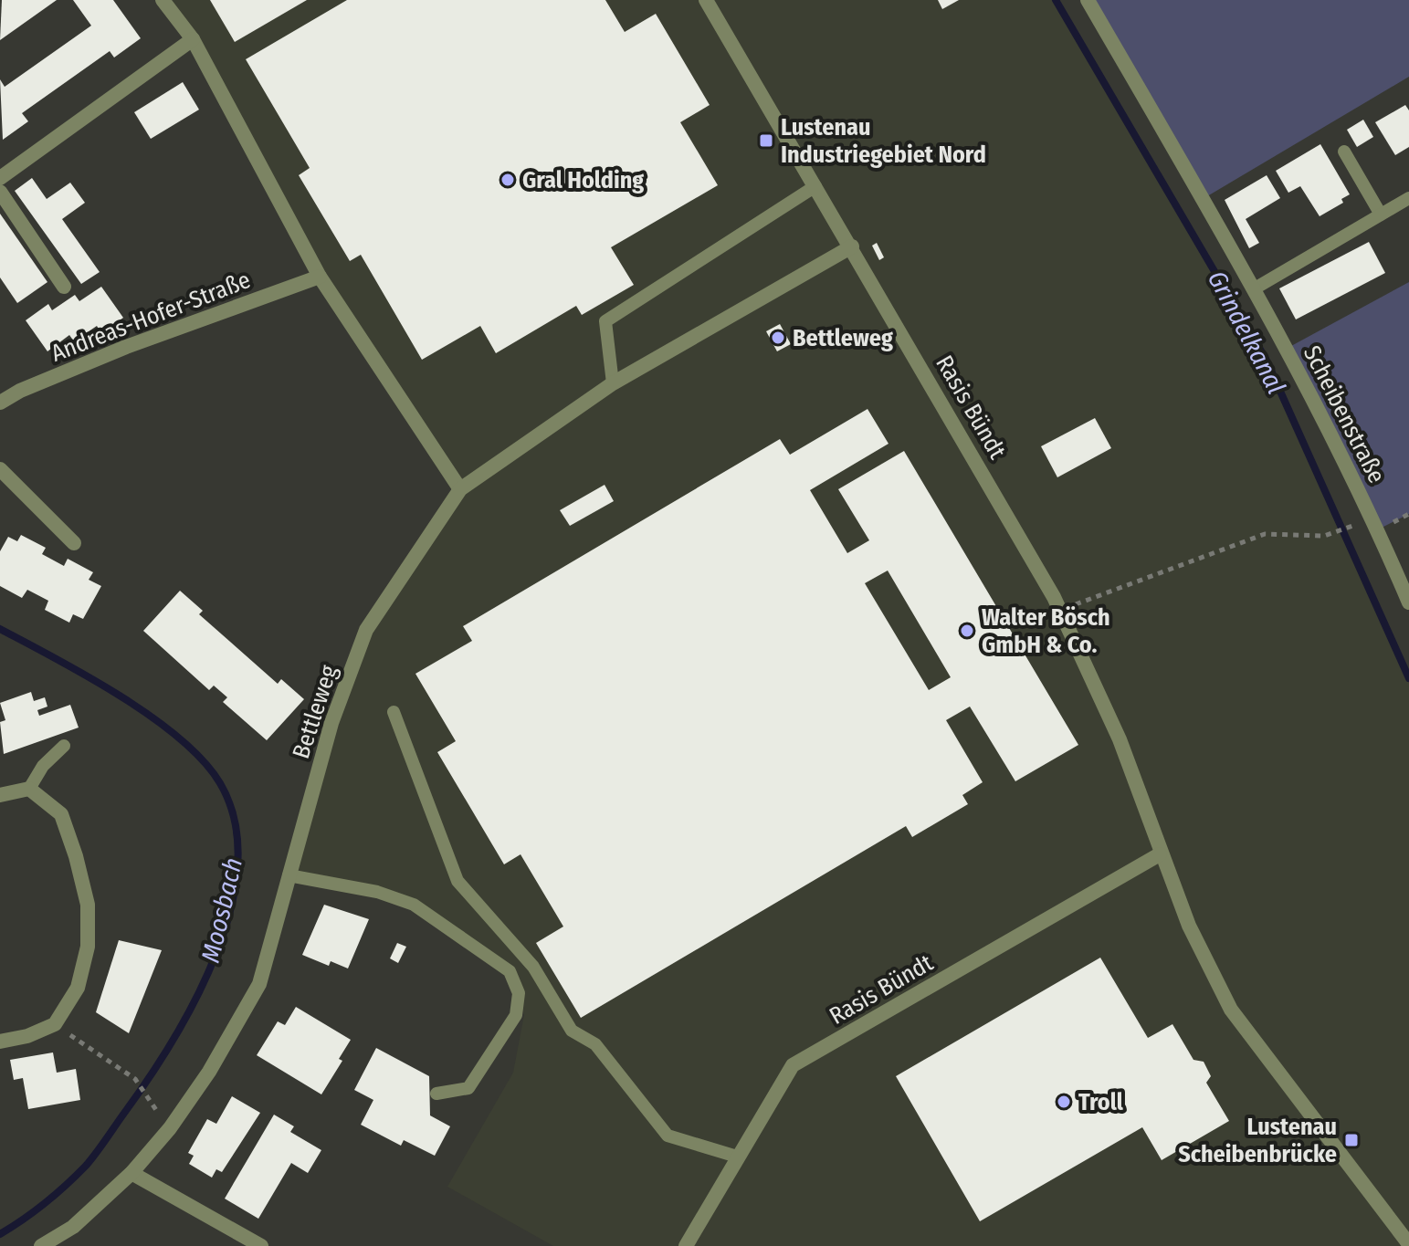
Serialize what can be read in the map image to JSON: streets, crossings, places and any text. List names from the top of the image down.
{
  "streets": {
    "street": [
      "Andreas-Hofer-Straße",
      "Rasis Bündt",
      "Scheibenstraße",
      "Bettleweg"
    ]
  },
  "crossings": [
    ["Rasis Bündt", "Bettleweg"]
  ],
  "water": ["Grindelkanal", "Moosbach"],
  "places": {
    "transit": ["Lustenau Industriegebiet Nord", "Lustenau Scheibenbrücke"],
    "other": [
      "Gral Holding",
      "Bettleweg",
      "Walter Bösch GmbH & Co.",
      "Troll"
    ]
  }
}
